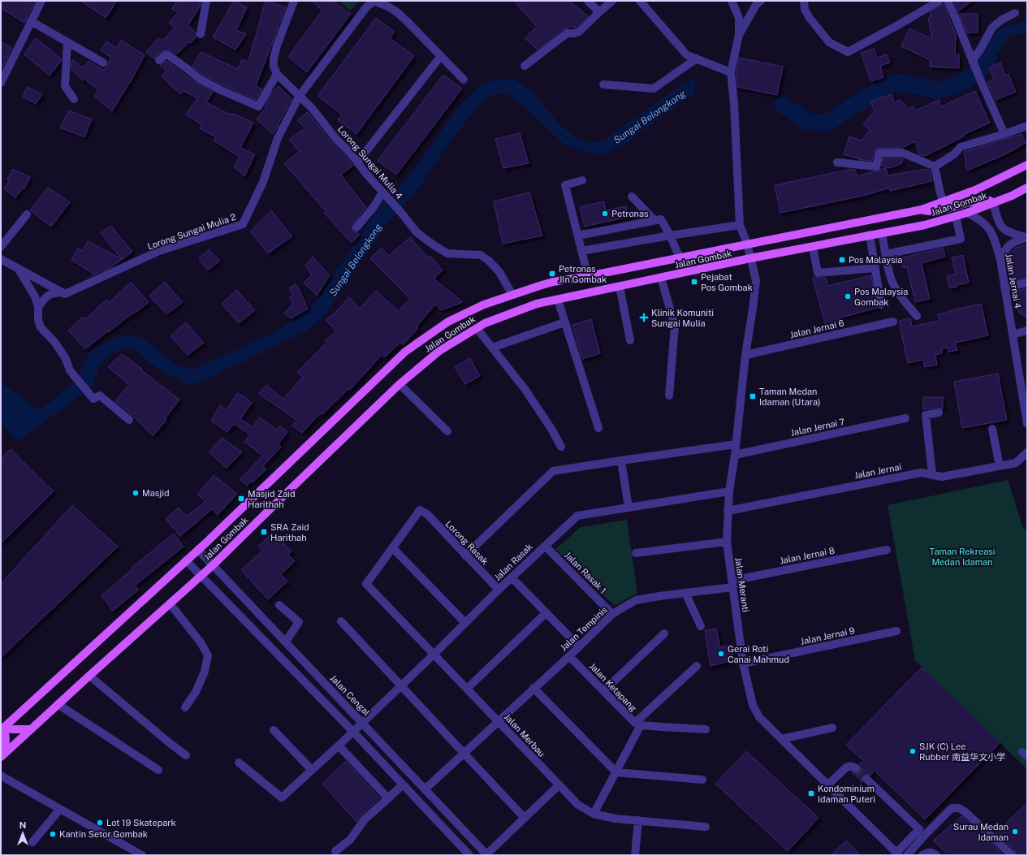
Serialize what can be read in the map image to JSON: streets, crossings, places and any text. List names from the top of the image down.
{
  "streets": {
    "main road": ["Jalan Gombak"],
    "street": [
      "Lorong Sungai Mulia 4",
      "Lorong Sungai Mulia 2",
      "Jalan Jernai 4",
      "Jalan Jernai 6",
      "Jalan Jernai 7",
      "Jalan Jernai",
      "Lorong Rasak",
      "Jalan Jernai 8",
      "Jalan Rasak",
      "Jalan Rasak 1",
      "Jalan Meranti",
      "Jalan Tempinis",
      "Jalan Jernai 9",
      "Jalan Ketapang",
      "Jalan Cengal",
      "Jalan Merbau"
    ]
  },
  "crossings": [
    ["Lorong Sungai Mulia 4", "Jalan Gombak"],
    ["Lorong Sungai Mulia 4", "Lorong Sungai Mulia 2"],
    ["Jalan Gombak", "Jalan Jernai 4"],
    ["Jalan Gombak", "Jalan Meranti"],
    ["Jalan Gombak", "Jalan Cengal"],
    ["Jalan Jernai 6", "Jalan Meranti"],
    ["Jalan Jernai 7", "Jalan Meranti"],
    ["Jalan Jernai", "Jalan Meranti"],
    ["Lorong Rasak", "Jalan Rasak"],
    ["Lorong Rasak", "Jalan Merbau"],
    ["Jalan Jernai 8", "Jalan Meranti"],
    ["Jalan Jernai 8", "Jalan Tempinis"],
    ["Jalan Rasak", "Jalan Rasak 1"],
    ["Jalan Rasak", "Jalan Meranti"],
    ["Jalan Rasak", "Jalan Cengal"],
    ["Jalan Rasak", "Jalan Merbau"],
    ["Jalan Rasak 1", "Jalan Tempinis"],
    ["Jalan Meranti", "Jalan Jernai 9"],
    ["Jalan Tempinis", "Jalan Ketapang"],
    ["Jalan Tempinis", "Jalan Cengal"],
    ["Jalan Tempinis", "Jalan Merbau"]
  ],
  "water": ["Sungai Belongkong"],
  "parks": ["Taman Rekreasi Medan Idaman"],
  "places": {
    "other": [
      "Petronas",
      "Pos Malaysia Gombak",
      "Masjid",
      "Gerai Roti Canai Mahmud",
      "SJK (C) Lee Rubber 南益华文小学",
      "Lot 19 Skatepark",
      "Surau Medan Idaman",
      "Kantin Setor Gombak"
    ],
    "transit": [
      "Pos Malaysia",
      "Petronas Jln Gombak",
      "Pejabat Pos Gombak",
      "Taman Medan Idaman (Utara)",
      "Masjid Zaid Harithah",
      "SRA Zaid Harithah",
      "Kondominium Idaman Puteri"
    ],
    "health": ["Klinik Komuniti Sungai Mulia"]
  },
  "north": "top"
}
